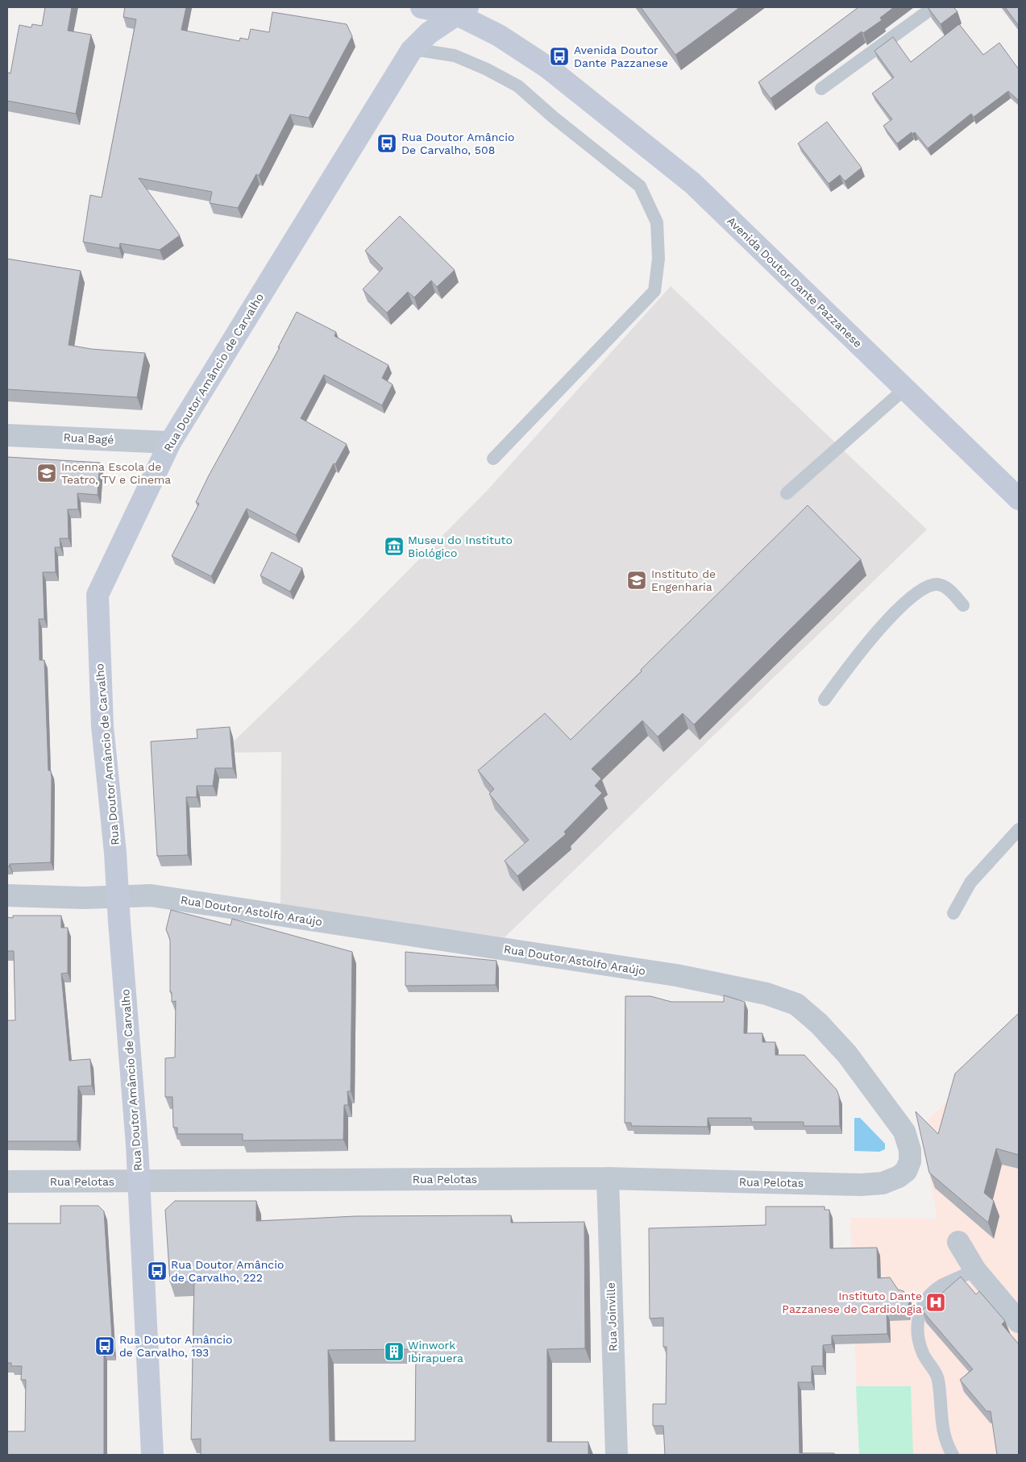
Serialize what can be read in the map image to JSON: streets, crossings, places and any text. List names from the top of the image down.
{
  "streets": {
    "street": [
      "Avenida Doutor Dante Pazzanese",
      "Rua Doutor Amâncio de Carvalho",
      "Rua Bagé",
      "Rua Doutor Astolfo Araújo",
      "Rua Pelotas",
      "Rua Joinville"
    ]
  },
  "crossings": [
    ["Avenida Doutor Dante Pazzanese", "Rua Doutor Amâncio de Carvalho"],
    ["Rua Doutor Amâncio de Carvalho", "Rua Bagé"],
    ["Rua Doutor Amâncio de Carvalho", "Rua Doutor Astolfo Araújo"],
    ["Rua Doutor Amâncio de Carvalho", "Rua Pelotas"],
    ["Rua Doutor Astolfo Araújo", "Rua Pelotas"],
    ["Rua Pelotas", "Rua Joinville"]
  ],
  "places": {
    "bus stop": [
      "Avenida Doutor Dante Pazzanese",
      "Rua Doutor Amâncio De Carvalho, 508",
      "Rua Doutor Amâncio de Carvalho, 222",
      "Rua Doutor Amâncio de Carvalho, 193"
    ],
    "school or university": ["Incenna Escola de Teatro, TV e Cinema", "Instituto de Engenharia"],
    "museum": ["Museu do Instituto Biológico"],
    "hospital": ["Instituto Dante Pazzanese de Cardiologia"],
    "building": ["Winwork Ibirapuera"]
  }
}
